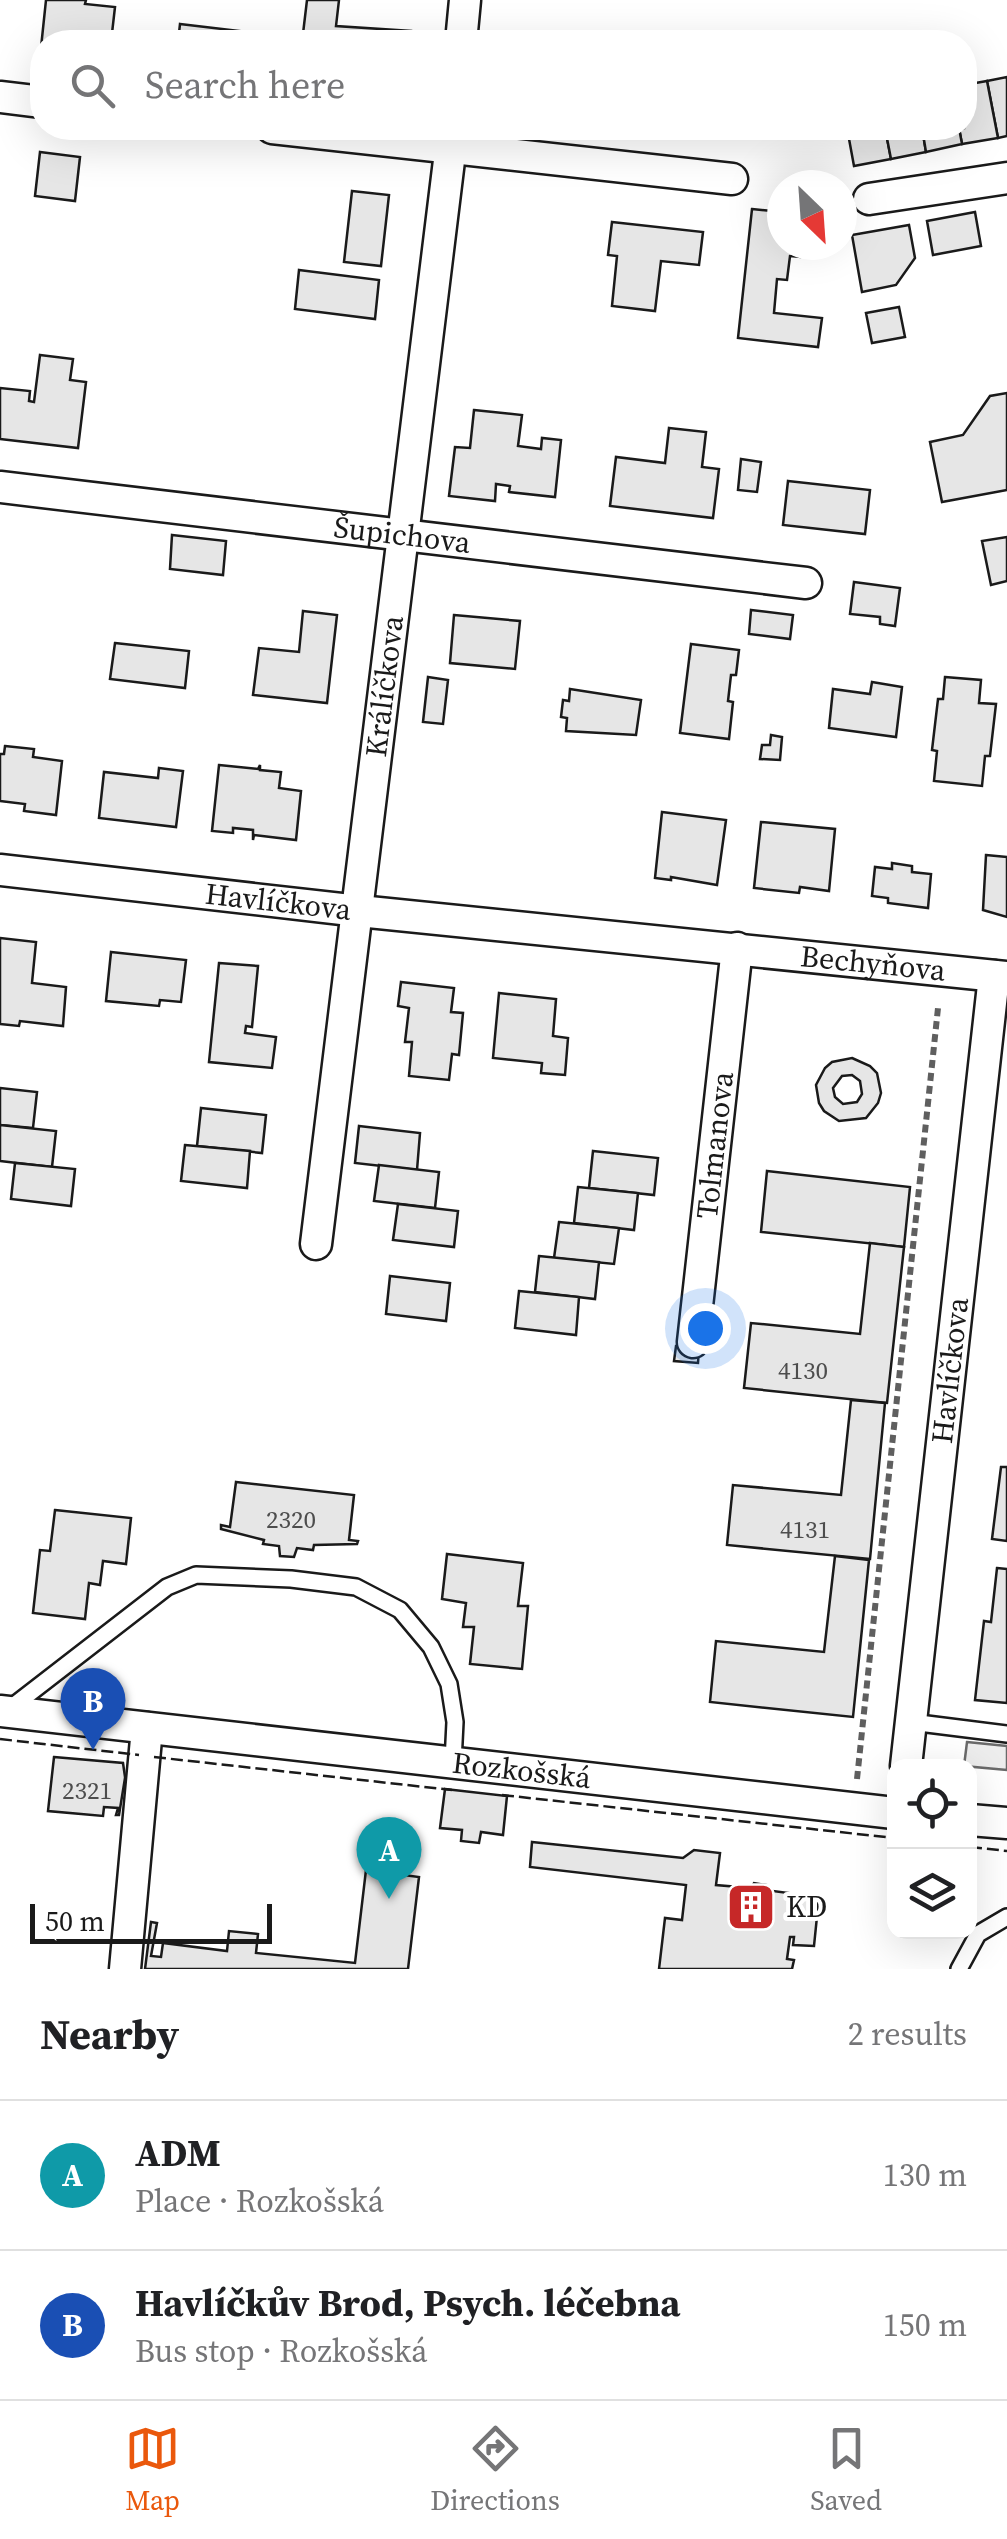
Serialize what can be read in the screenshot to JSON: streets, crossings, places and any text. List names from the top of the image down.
{
  "streets": {
    "street": [
      "Šupichova",
      "Králíčkova",
      "Havlíčkova",
      "Bechyňova",
      "Tolmanova",
      "Rozkošská"
    ]
  },
  "crossings": [
    ["Šupichova", "Králíčkova"],
    ["Králíčkova", "Havlíčkova"],
    ["Havlíčkova", "Bechyňova"],
    ["Havlíčkova", "Tolmanova"],
    ["Bechyňova", "Tolmanova"]
  ],
  "places": {
    "building": ["KD"]
  },
  "house_numbers": [
    "4130",
    "2320",
    "4131",
    "2321"
  ],
  "scale_bar": "50 m",
  "north": "bottom right",
  "page": {
    "search": "Search here",
    "pins": ["B", "A"],
    "scale": "50 m",
    "heading": ["Nearby", "2 results"],
    "list": [
      {
        "mark": "A",
        "name": "ADM",
        "note": "Place · Rozkošská",
        "value": "130 m"
      },
      {
        "mark": "B",
        "name": "Havlíčkův Brod, Psych. léčebna",
        "note": "Bus stop · Rozkošská",
        "value": "150 m"
      }
    ],
    "nav": ["Map", "Directions", "Saved"]
  }
}
